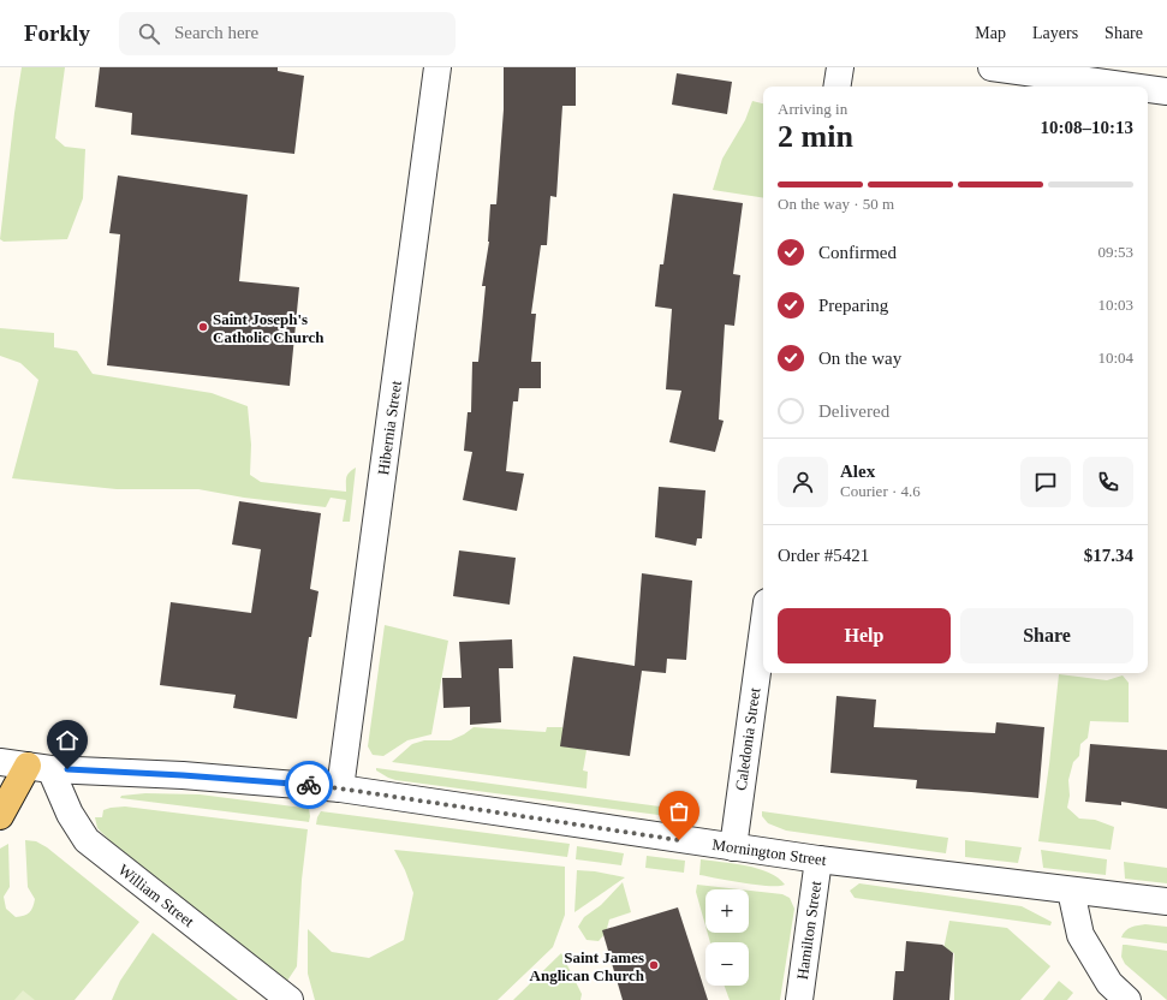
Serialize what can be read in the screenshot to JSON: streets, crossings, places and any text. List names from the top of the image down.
{
  "streets": {
    "street": [
      "Hibernia Street",
      "Caledonia Street",
      "Mornington Street",
      "William Street",
      "Hamilton Street"
    ]
  },
  "crossings": [
    ["Hibernia Street", "Mornington Street"],
    ["Caledonia Street", "Mornington Street"],
    ["Mornington Street", "William Street"],
    ["Mornington Street", "Hamilton Street"]
  ],
  "places": ["Saint Joseph's Catholic Church", "Saint James Anglican Church"],
  "page": {
    "header": "Forkly",
    "search": "Search here",
    "nav": ["Map", "Layers", "Share"],
    "heading": ["2 min", "Arriving in", "10:08–10:13"],
    "panel": [
      "Alex",
      "Courier · 4.6",
      "Order #5421",
      "$17.34"
    ],
    "bar": "On the way · 50 m",
    "list": [
      ["Confirmed", "09:53"],
      ["Preparing", "10:03"],
      ["On the way", "10:04"],
      "Delivered"
    ],
    "buttons": ["Help", "Share"],
    "map_buttons": ["+", "−"]
  }
}
